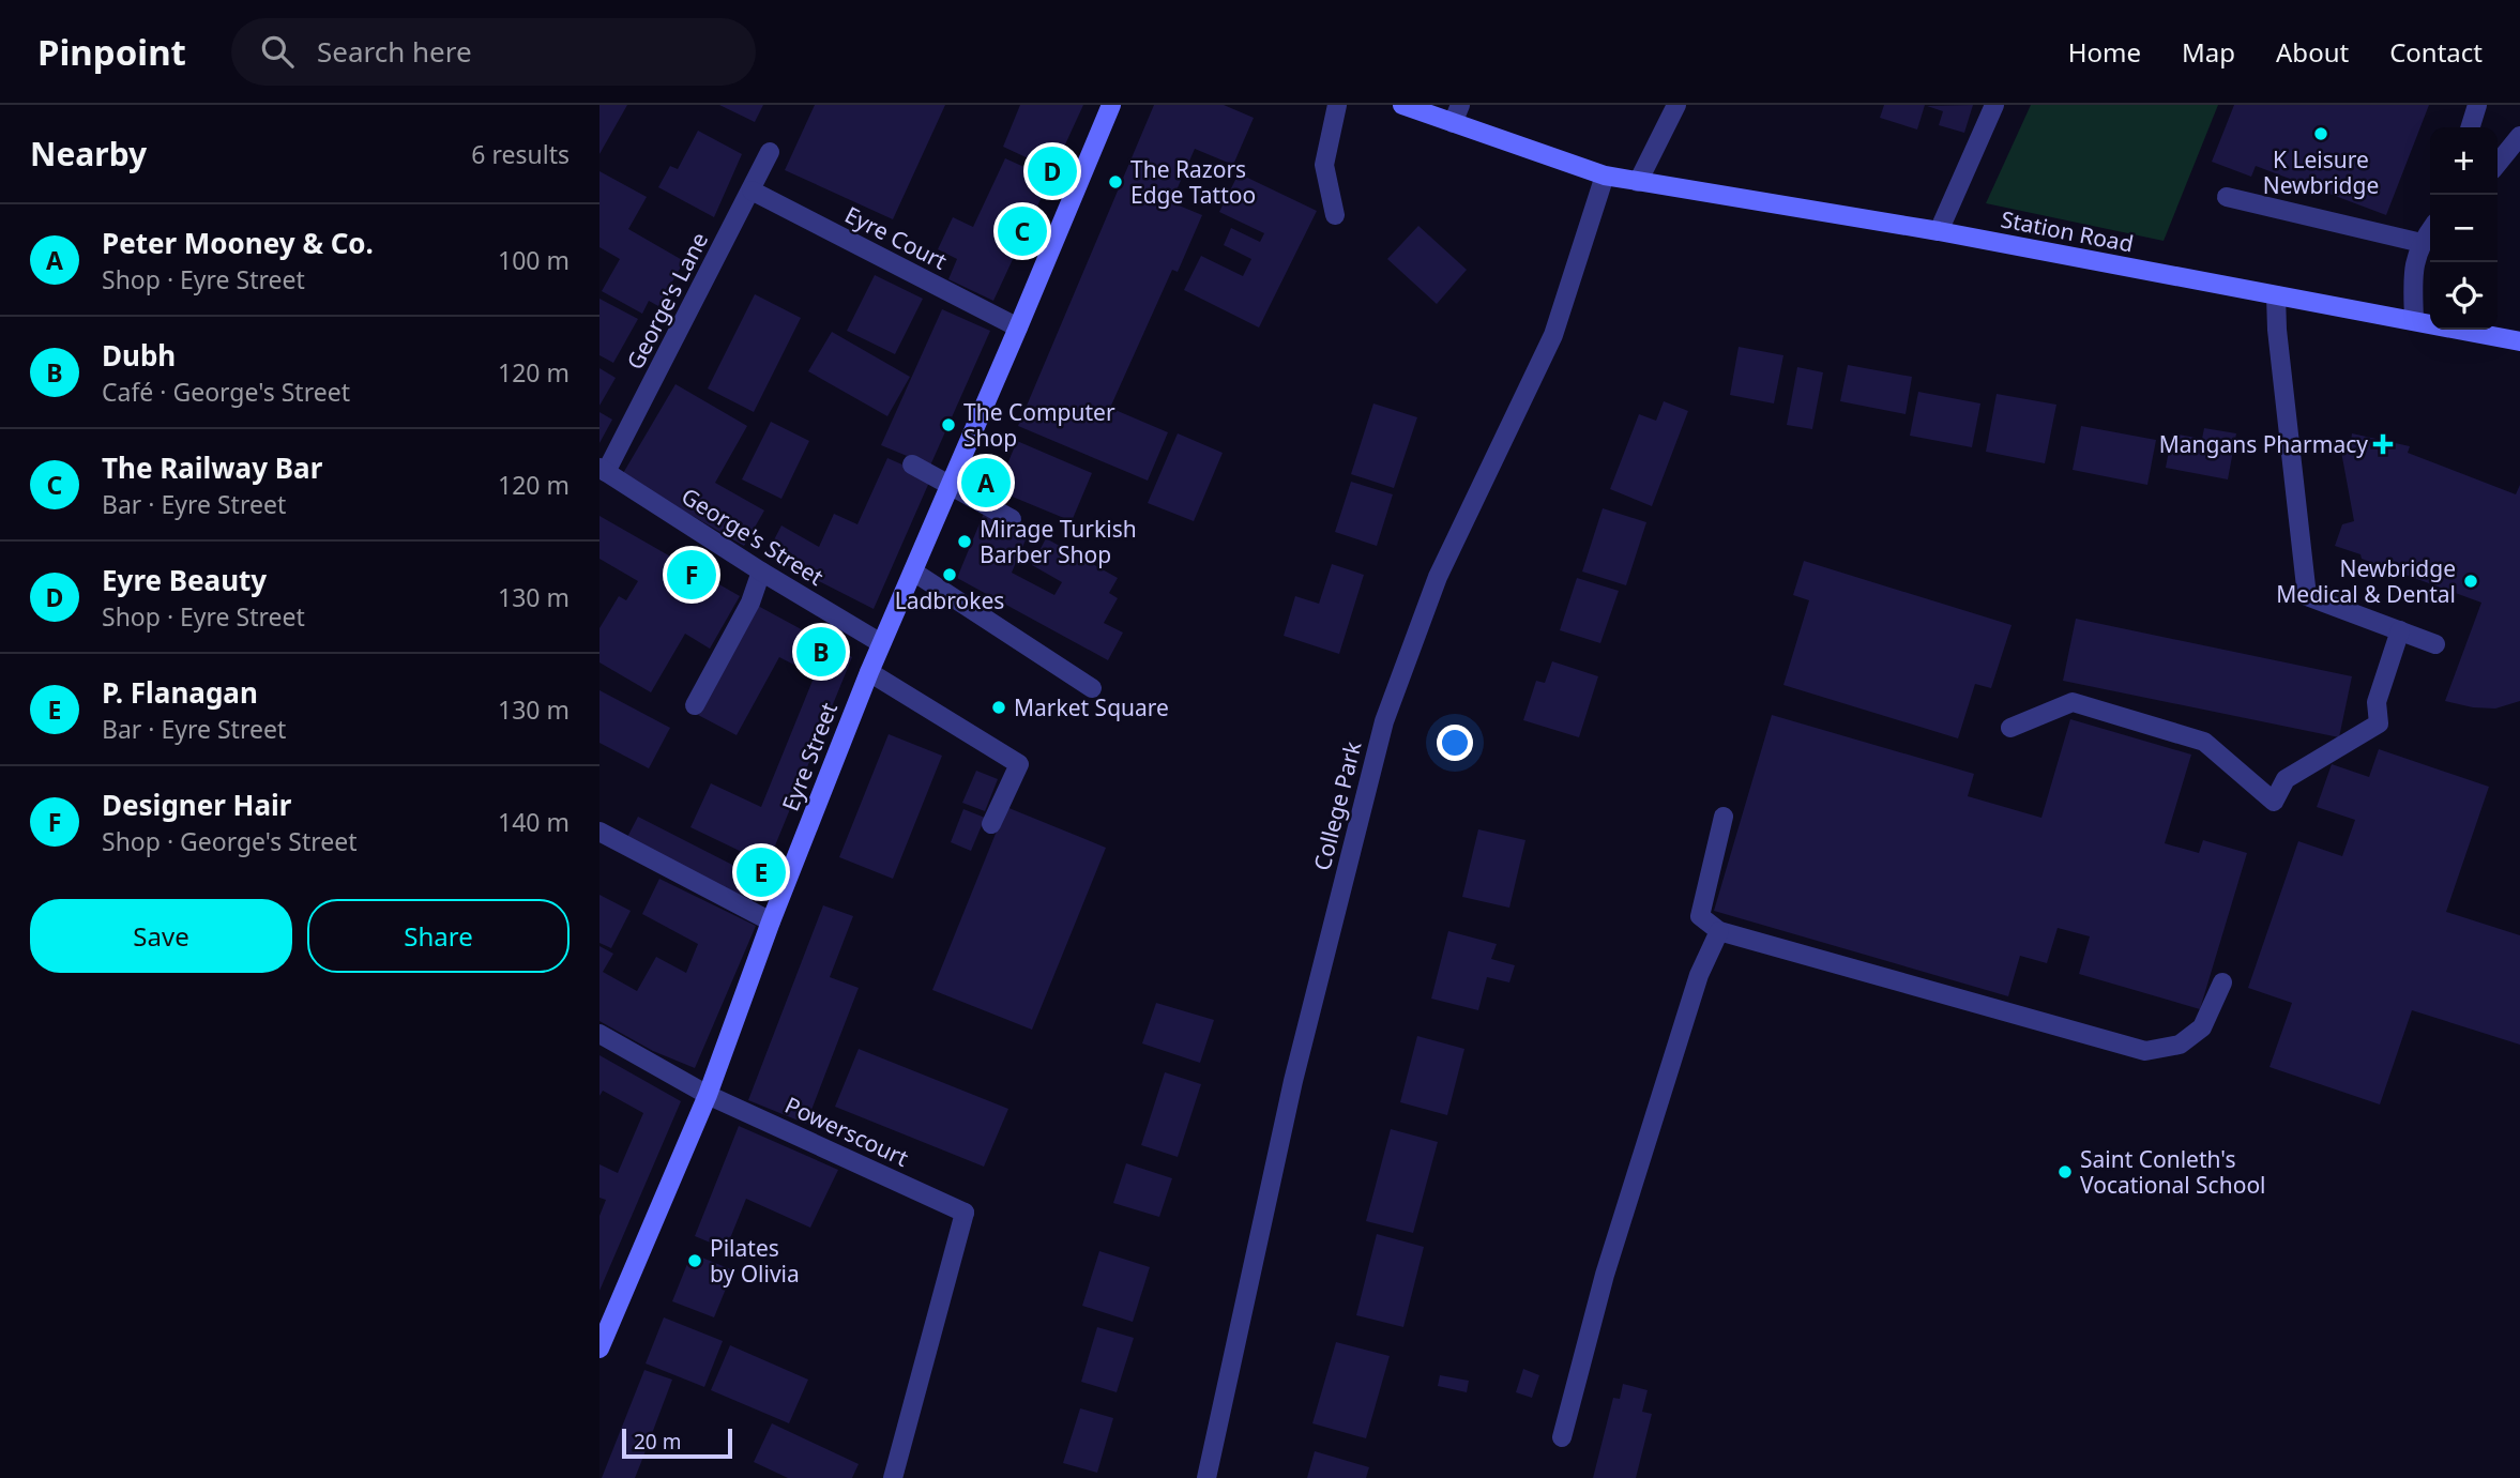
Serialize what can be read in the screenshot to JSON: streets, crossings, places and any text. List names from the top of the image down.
{
  "streets": {
    "street": [
      "Station Road",
      "Eyre Court",
      "George's Lane",
      "George's Street",
      "Eyre Street",
      "College Park",
      "Powerscourt"
    ]
  },
  "crossings": [
    ["Station Road", "College Park"],
    ["Eyre Court", "George's Lane"],
    ["Eyre Court", "Eyre Street"],
    ["George's Lane", "George's Street"],
    ["George's Street", "Eyre Street"],
    ["Eyre Street", "Powerscourt"]
  ],
  "places": {
    "other": [
      "K Leisure Newbridge",
      "The Razors Edge Tattoo",
      "The Computer Shop",
      "Mirage Turkish Barber Shop",
      "Ladbrokes",
      "Newbridge Medical & Dental",
      "Market Square",
      "Saint Conleth's Vocational School",
      "Pilates by Olivia"
    ],
    "health": ["Mangans Pharmacy"]
  },
  "scale_bar": "20 m",
  "page": {
    "header": "Pinpoint",
    "search": "Search here",
    "nav": [
      "Home",
      "Map",
      "About",
      "Contact"
    ],
    "heading": ["Nearby", "6 results"],
    "map_buttons": ["+", "−"],
    "pins": [
      "D",
      "C",
      "A",
      "F",
      "B",
      "E"
    ],
    "list": [
      {
        "mark": "A",
        "name": "Peter Mooney & Co.",
        "note": "Shop · Eyre Street",
        "value": "100 m"
      },
      {
        "mark": "B",
        "name": "Dubh",
        "note": "Café · George's Street",
        "value": "120 m"
      },
      {
        "mark": "C",
        "name": "The Railway Bar",
        "note": "Bar · Eyre Street",
        "value": "120 m"
      },
      {
        "mark": "D",
        "name": "Eyre Beauty",
        "note": "Shop · Eyre Street",
        "value": "130 m"
      },
      {
        "mark": "E",
        "name": "P. Flanagan",
        "note": "Bar · Eyre Street",
        "value": "130 m"
      },
      {
        "mark": "F",
        "name": "Designer Hair",
        "note": "Shop · George's Street",
        "value": "140 m"
      }
    ],
    "buttons": ["Save", "Share"],
    "scale": "20 m"
  }
}
